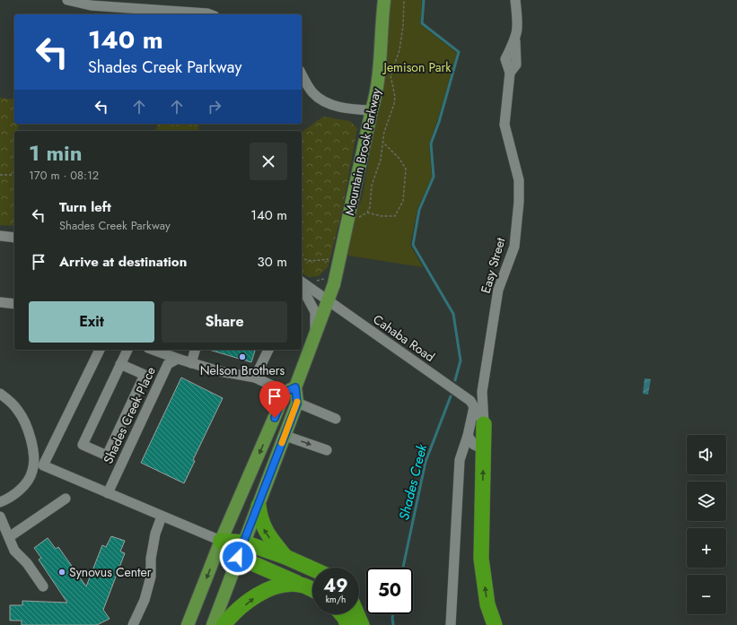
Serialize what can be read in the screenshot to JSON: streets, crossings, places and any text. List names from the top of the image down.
{
  "streets": {
    "main road": ["Mountain Brook Parkway"],
    "street": ["Easy Street", "Cahaba Road", "Shades Creek Place"]
  },
  "crossings": [
    ["Mountain Brook Parkway", "Cahaba Road"],
    ["Easy Street", "Cahaba Road"]
  ],
  "water": ["Shades Creek"],
  "parks": ["Jemison Park"],
  "places": ["Nelson Brothers", "Synovus Center"],
  "page": {
    "turn": ["140 m", "Shades Creek Parkway"],
    "heading": ["1 min", "170 m · 08:12"],
    "list": [
      {
        "name": "Turn left",
        "note": "Shades Creek Parkway",
        "value": "140 m"
      },
      {
        "name": "Arrive at destination",
        "value": "30 m"
      }
    ],
    "buttons": ["Exit", "Share"],
    "map_buttons": ["+", "−"],
    "speed": "49 km/h",
    "limit": "50"
  }
}
